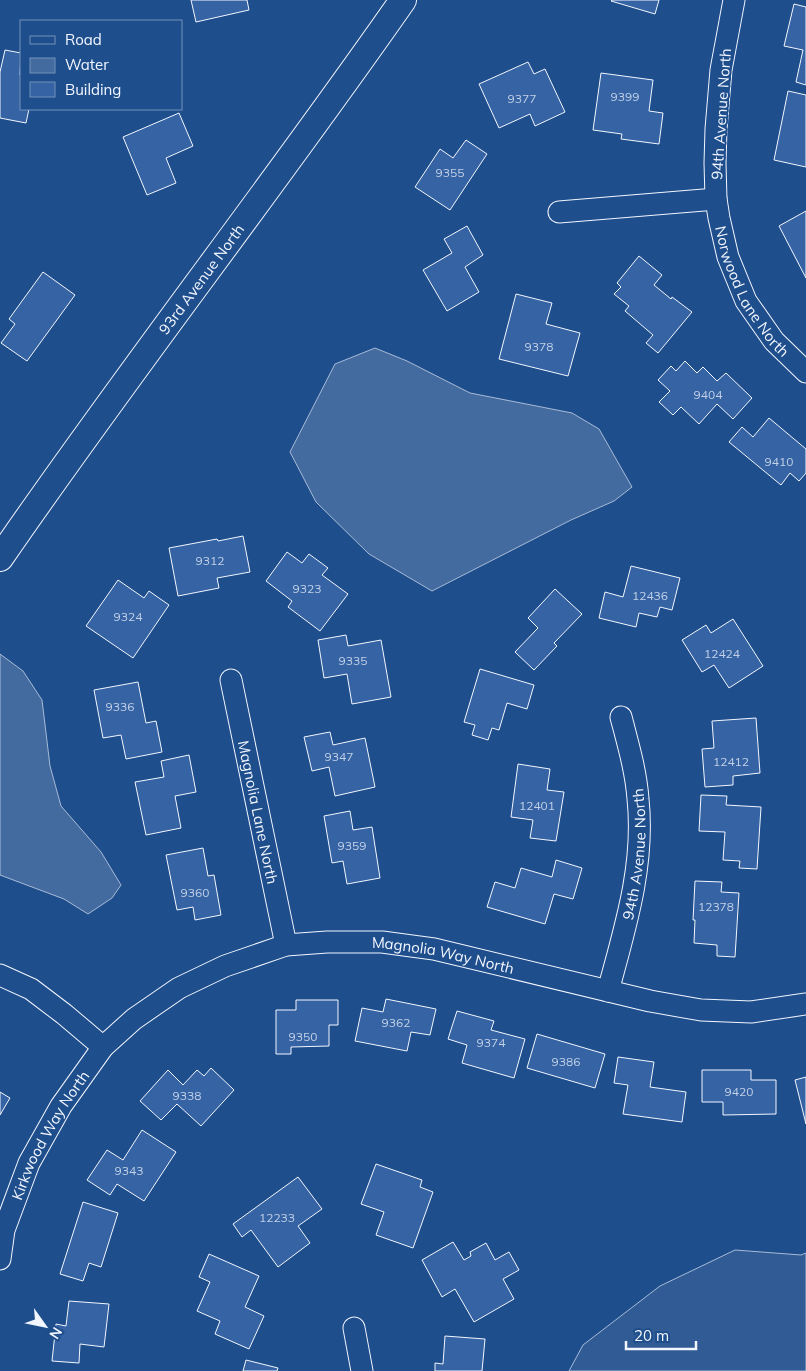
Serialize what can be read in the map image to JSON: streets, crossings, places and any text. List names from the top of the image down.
{
  "streets": {
    "street": [
      "94th Avenue North",
      "93rd Avenue North",
      "Norwood Lane North",
      "Magnolia Lane North",
      "Magnolia Way North",
      "Kirkwood Way North"
    ]
  },
  "crossings": [
    ["94th Avenue North", "Norwood Lane North"],
    ["94th Avenue North", "Magnolia Way North"],
    ["Magnolia Lane North", "Magnolia Way North"],
    ["Magnolia Way North", "Kirkwood Way North"]
  ],
  "house_numbers": [
    "9399",
    "9377",
    "9355",
    "9378",
    "9404",
    "9410",
    "9312",
    "9323",
    "12436",
    "9324",
    "12424",
    "9335",
    "9336",
    "9347",
    "12412",
    "12401",
    "9359",
    "9360",
    "12378",
    "9362",
    "9350",
    "9374",
    "9386",
    "9420",
    "9338",
    "9343",
    "12233"
  ],
  "legend": ["Road", "Water", "Building"],
  "scale_bar": "20 m",
  "north": "bottom right"
}
